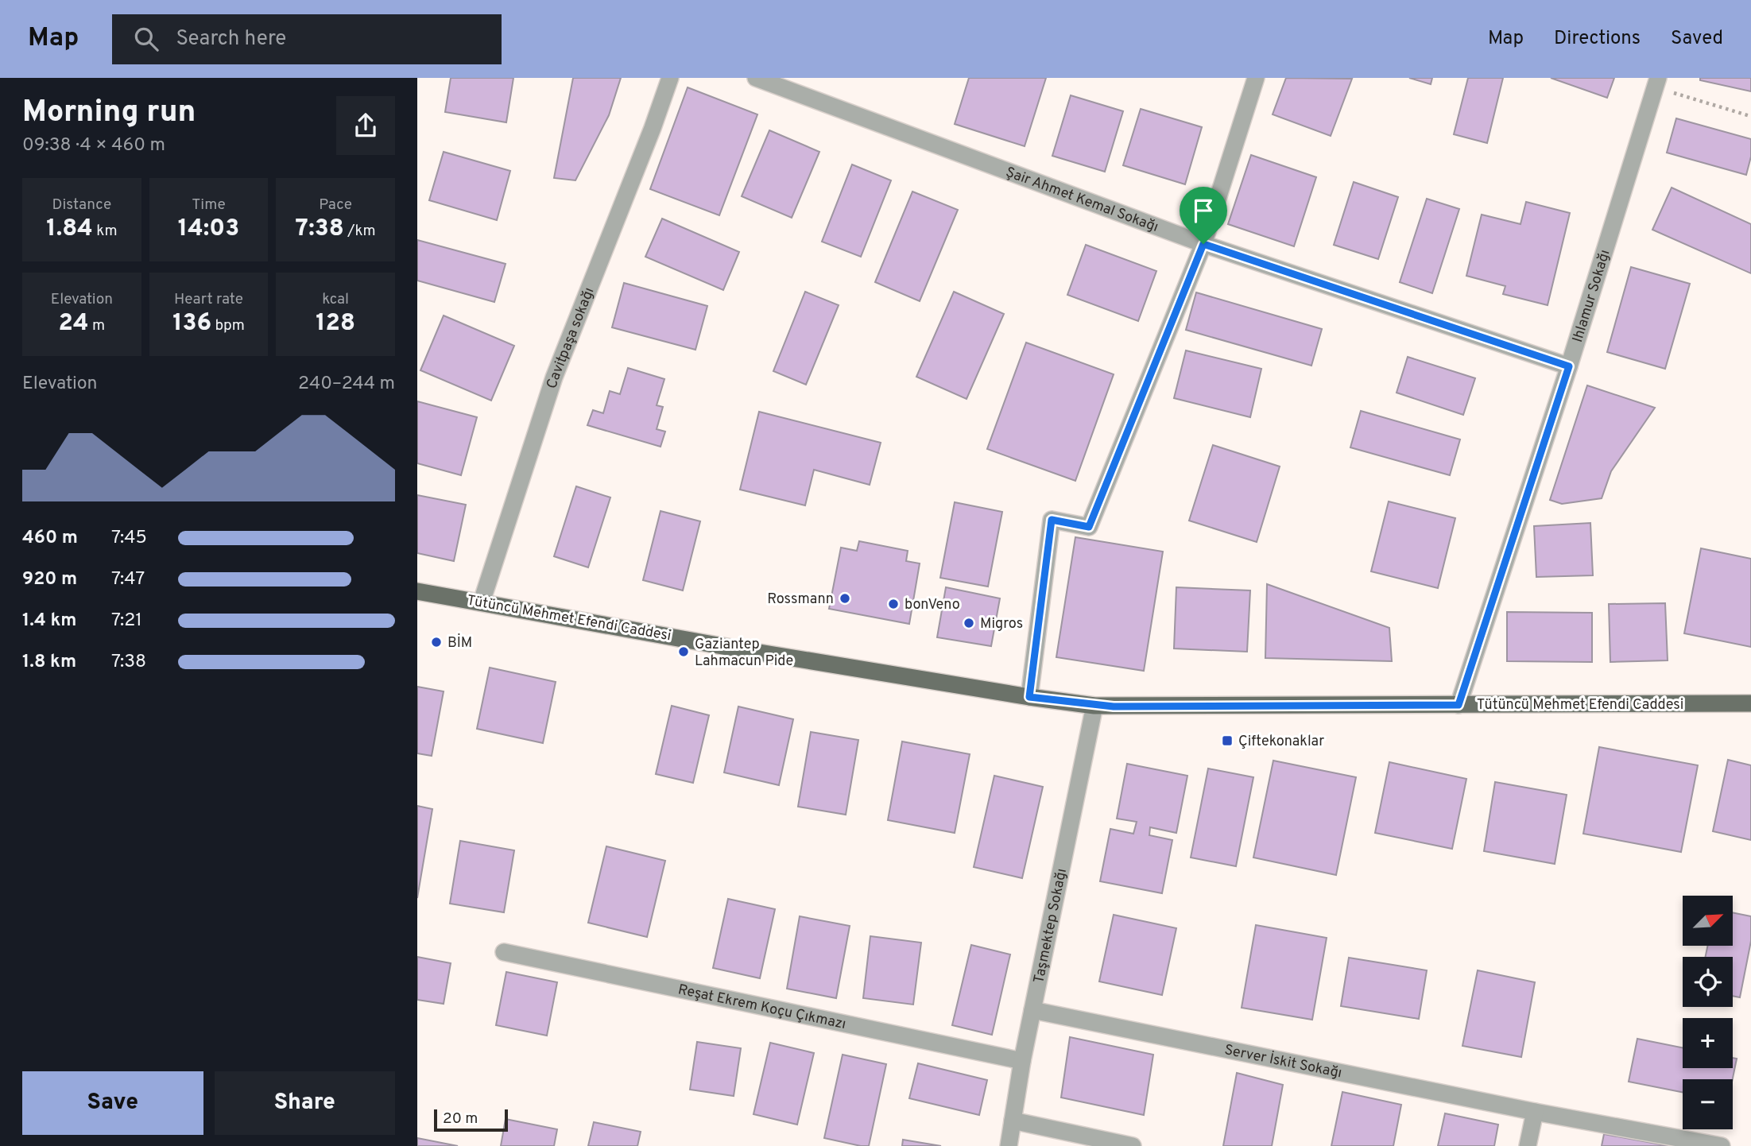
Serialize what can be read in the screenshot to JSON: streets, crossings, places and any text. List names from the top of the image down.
{
  "streets": {
    "main road": ["Tütüncü Mehmet Efendi Caddesi"],
    "street": [
      "Şair Ahmet Kemal Sokağı",
      "Ihlamur Sokağı",
      "Cavitpaşa sokağı",
      "Taşmektep Sokağı",
      "Reşat Ekrem Koçu Çıkmazı",
      "Server İskit Sokağı"
    ]
  },
  "crossings": [
    ["Şair Ahmet Kemal Sokağı", "Ihlamur Sokağı"],
    ["Ihlamur Sokağı", "Tütüncü Mehmet Efendi Caddesi"],
    ["Cavitpaşa sokağı", "Tütüncü Mehmet Efendi Caddesi"],
    ["Tütüncü Mehmet Efendi Caddesi", "Taşmektep Sokağı"],
    ["Taşmektep Sokağı", "Reşat Ekrem Koçu Çıkmazı"],
    ["Taşmektep Sokağı", "Server İskit Sokağı"]
  ],
  "places": {
    "other": [
      "Rossmann",
      "bonVeno",
      "Migros",
      "BİM",
      "Gaziantep Lahmacun Pide"
    ],
    "transit": ["Çiftekonaklar"]
  },
  "scale_bar": "20 m",
  "north": "top right",
  "page": {
    "header": "Map",
    "search": "Search here",
    "nav": ["Map", "Directions", "Saved"],
    "heading": ["Morning run", "09:38 · 4 × 460 m"],
    "stats": [
      ["Distance", "1.84 km"],
      ["Time", "14:03"],
      ["Pace", "7:38 /km"],
      ["Elevation", "24 m"],
      ["Heart rate", "136 bpm"],
      ["kcal", "128"]
    ],
    "chart": ["Elevation", "240–244 m"],
    "list": [
      {
        "name": "460 m",
        "note": "7:45"
      },
      {
        "name": "920 m",
        "note": "7:47"
      },
      {
        "name": "1.4 km",
        "note": "7:21"
      },
      {
        "name": "1.8 km",
        "note": "7:38"
      }
    ],
    "map_buttons": ["+", "−"],
    "buttons": ["Save", "Share"],
    "scale": "20 m"
  }
}
